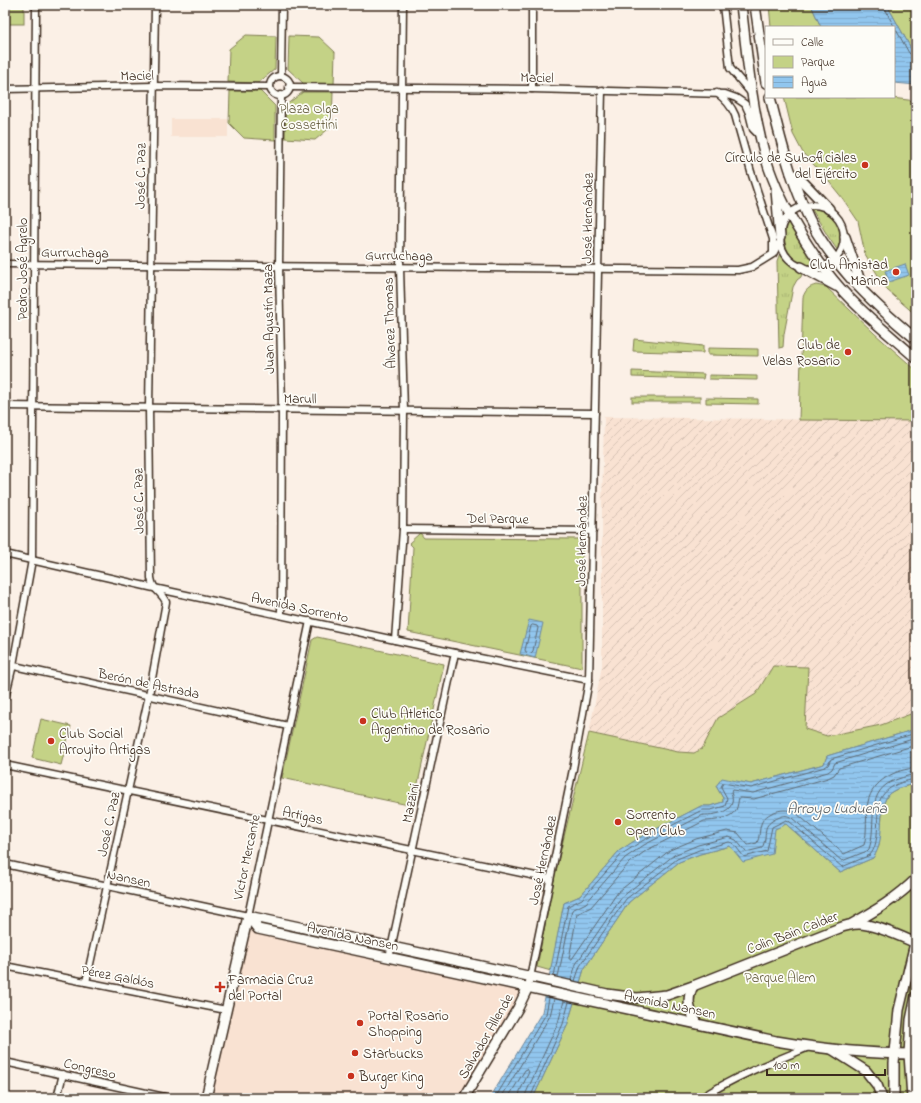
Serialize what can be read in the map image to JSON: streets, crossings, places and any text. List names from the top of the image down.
{
  "streets": {
    "street": [
      "Maciel",
      "José C. Paz",
      "José Hernández",
      "Gurruchaga",
      "Pedro José Agrelo",
      "Juan Agustín Maza",
      "Álvarez Thomas",
      "Marull",
      "Del Parque",
      "Avenida Sorrento",
      "Berón de Astrada",
      "Mazzini",
      "Artigas",
      "Víctor Mercante",
      "Nansen",
      "Colin Bain Calder",
      "Avenida Nansen",
      "Pérez Galdós",
      "Salvador Allende",
      "Congreso"
    ]
  },
  "crossings": [
    ["Maciel", "José C. Paz"],
    ["Maciel", "José Hernández"],
    ["Maciel", "Pedro José Agrelo"],
    ["Maciel", "Juan Agustín Maza"],
    ["Maciel", "Álvarez Thomas"],
    ["José C. Paz", "Gurruchaga"],
    ["José C. Paz", "Marull"],
    ["José C. Paz", "Avenida Sorrento"],
    ["José C. Paz", "Berón de Astrada"],
    ["José C. Paz", "Artigas"],
    ["José C. Paz", "Nansen"],
    ["José C. Paz", "Pérez Galdós"],
    ["José Hernández", "Gurruchaga"],
    ["José Hernández", "Marull"],
    ["José Hernández", "Del Parque"],
    ["José Hernández", "Avenida Sorrento"],
    ["José Hernández", "Artigas"],
    ["José Hernández", "Avenida Nansen"],
    ["José Hernández", "Salvador Allende"],
    ["Gurruchaga", "Pedro José Agrelo"],
    ["Gurruchaga", "Juan Agustín Maza"],
    ["Gurruchaga", "Álvarez Thomas"],
    ["Pedro José Agrelo", "Marull"],
    ["Pedro José Agrelo", "Avenida Sorrento"],
    ["Pedro José Agrelo", "Berón de Astrada"],
    ["Juan Agustín Maza", "Marull"],
    ["Juan Agustín Maza", "Avenida Sorrento"],
    ["Álvarez Thomas", "Marull"],
    ["Álvarez Thomas", "Del Parque"],
    ["Álvarez Thomas", "Avenida Sorrento"],
    ["Avenida Sorrento", "Mazzini"],
    ["Avenida Sorrento", "Víctor Mercante"],
    ["Berón de Astrada", "Víctor Mercante"],
    ["Mazzini", "Artigas"],
    ["Mazzini", "Avenida Nansen"],
    ["Artigas", "Víctor Mercante"],
    ["Víctor Mercante", "Nansen"],
    ["Víctor Mercante", "Avenida Nansen"],
    ["Víctor Mercante", "Pérez Galdós"],
    ["Nansen", "Avenida Nansen"],
    ["Colin Bain Calder", "Avenida Nansen"],
    ["Avenida Nansen", "Salvador Allende"]
  ],
  "water": ["Arroyo Ludueña"],
  "parks": ["Plaza Olga Cossettini", "Parque Alem"],
  "places": {
    "other": [
      "Círculo de Suboficiales del Ejército",
      "Club Amistad Marina",
      "Club de Velas Rosario",
      "Club Atletico Argentino de Rosario",
      "Club Social Arroyito Artigas",
      "Sorrento Open Club",
      "Portal Rosario Shopping",
      "Starbucks",
      "Burger King"
    ],
    "health": ["Farmacia Cruz del Portal"]
  },
  "legend": ["Calle", "Parque", "Agua"],
  "scale_bar": "100 m"
}
